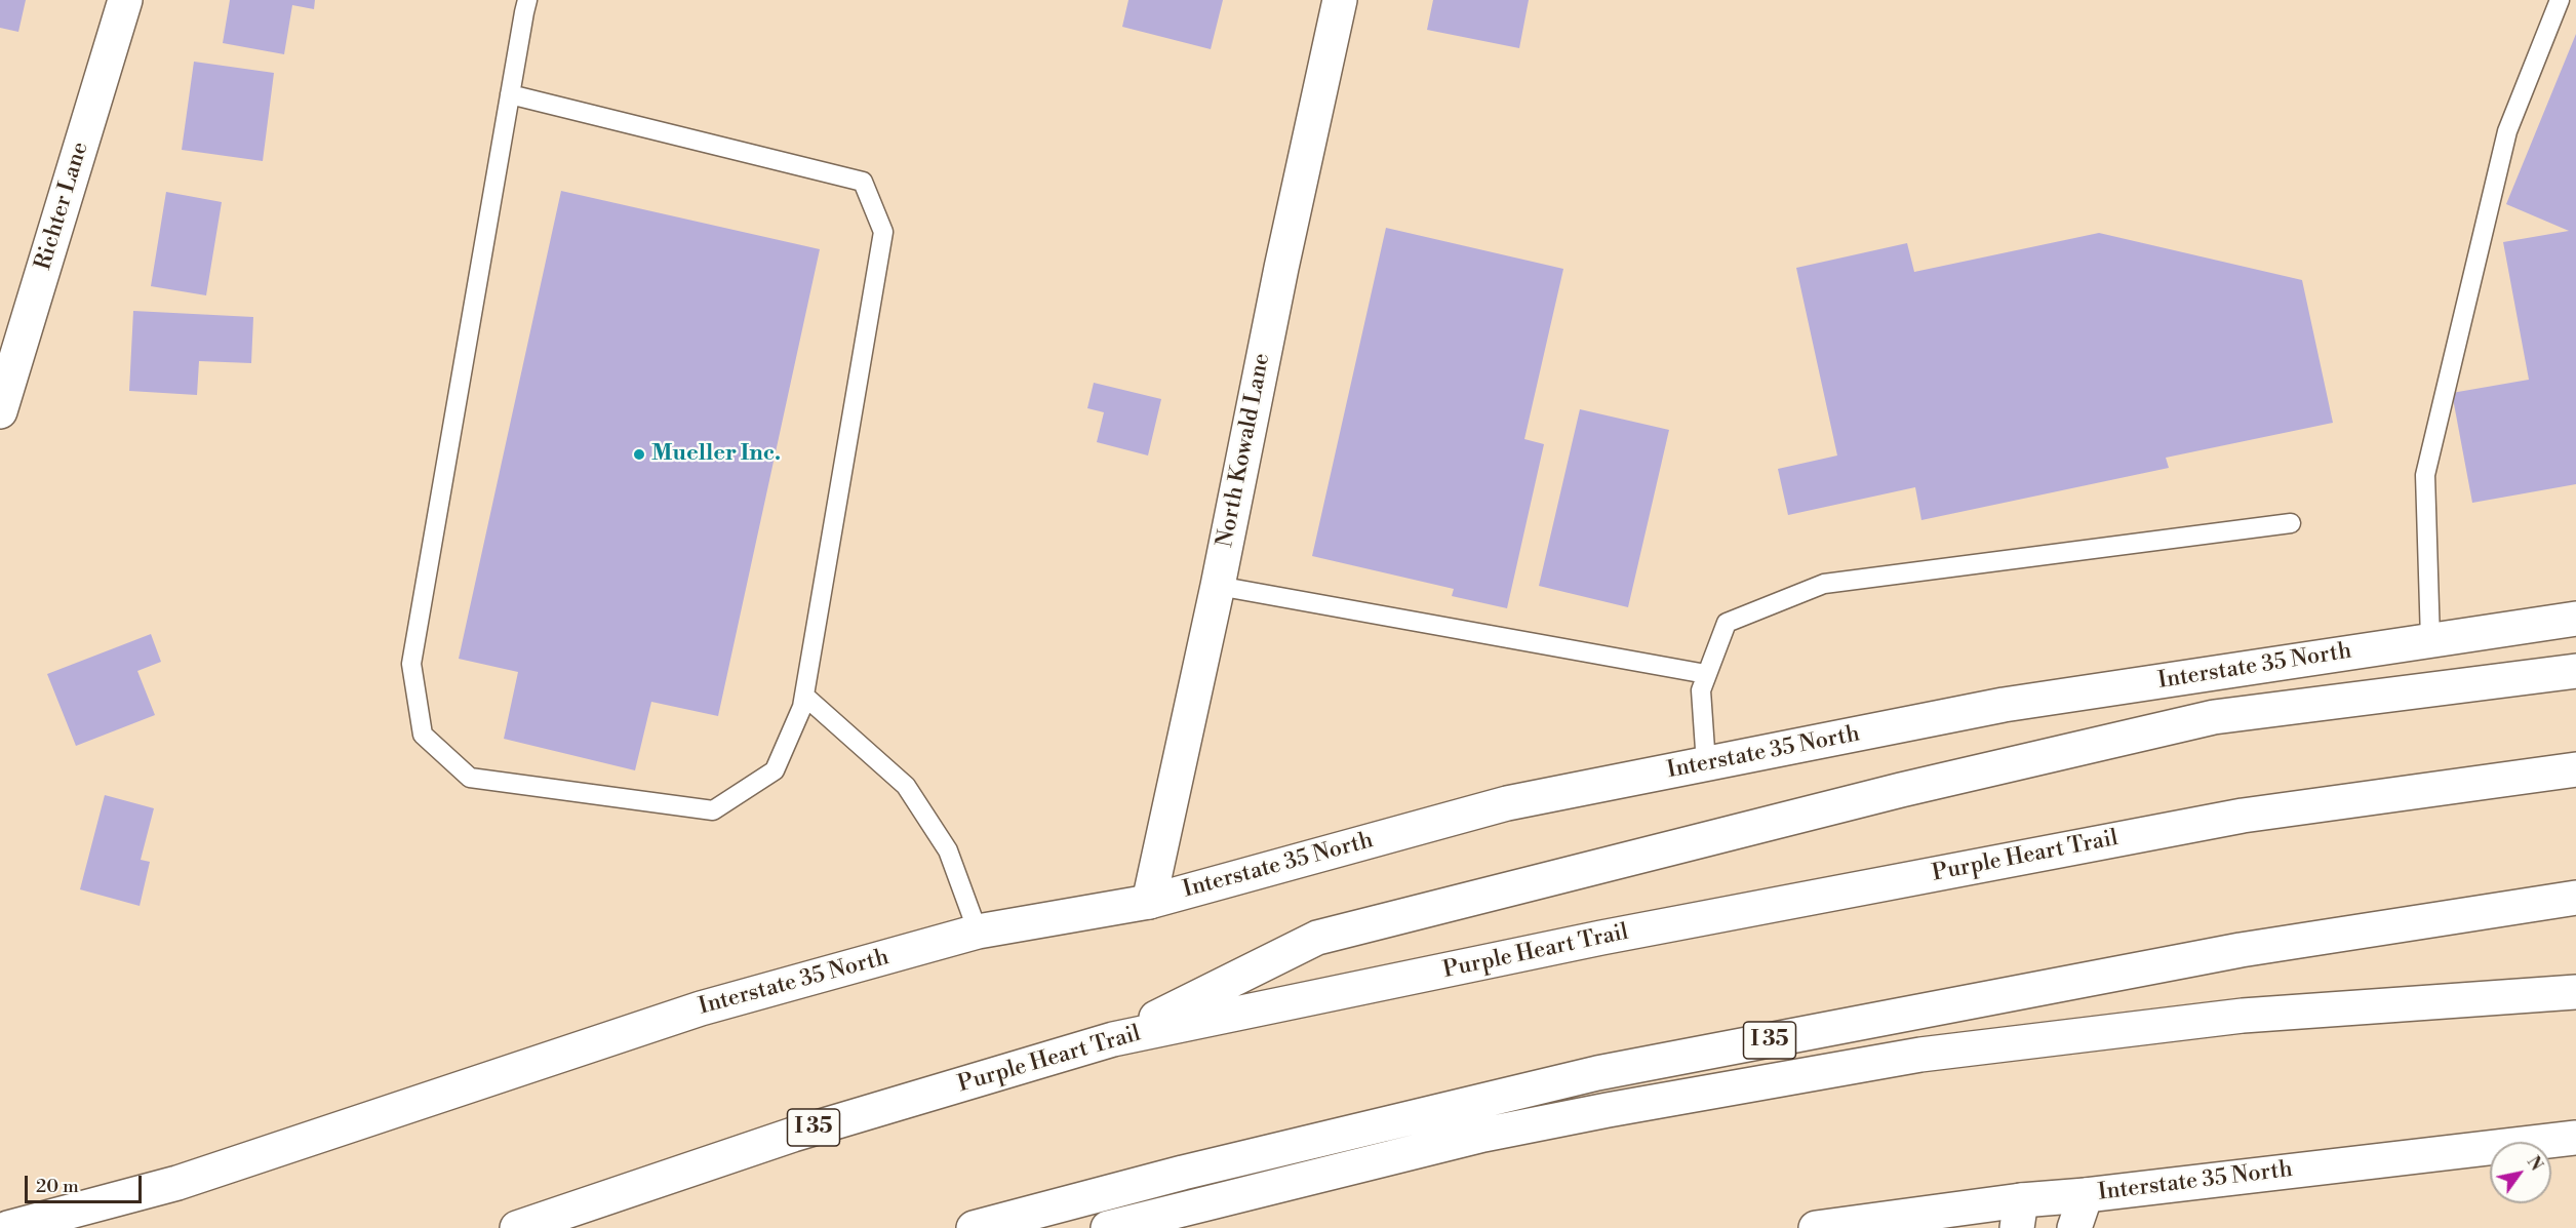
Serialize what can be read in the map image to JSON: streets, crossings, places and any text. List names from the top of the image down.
{
  "streets": {
    "main road": [
      "Richter Lane",
      "North Kowald Lane",
      "Interstate 35 North",
      "Purple Heart Trail",
      "I 35"
    ]
  },
  "crossings": [
    ["North Kowald Lane", "Interstate 35 North"]
  ],
  "places": ["Mueller Inc."],
  "scale_bar": "20 m",
  "north": "top right"
}
